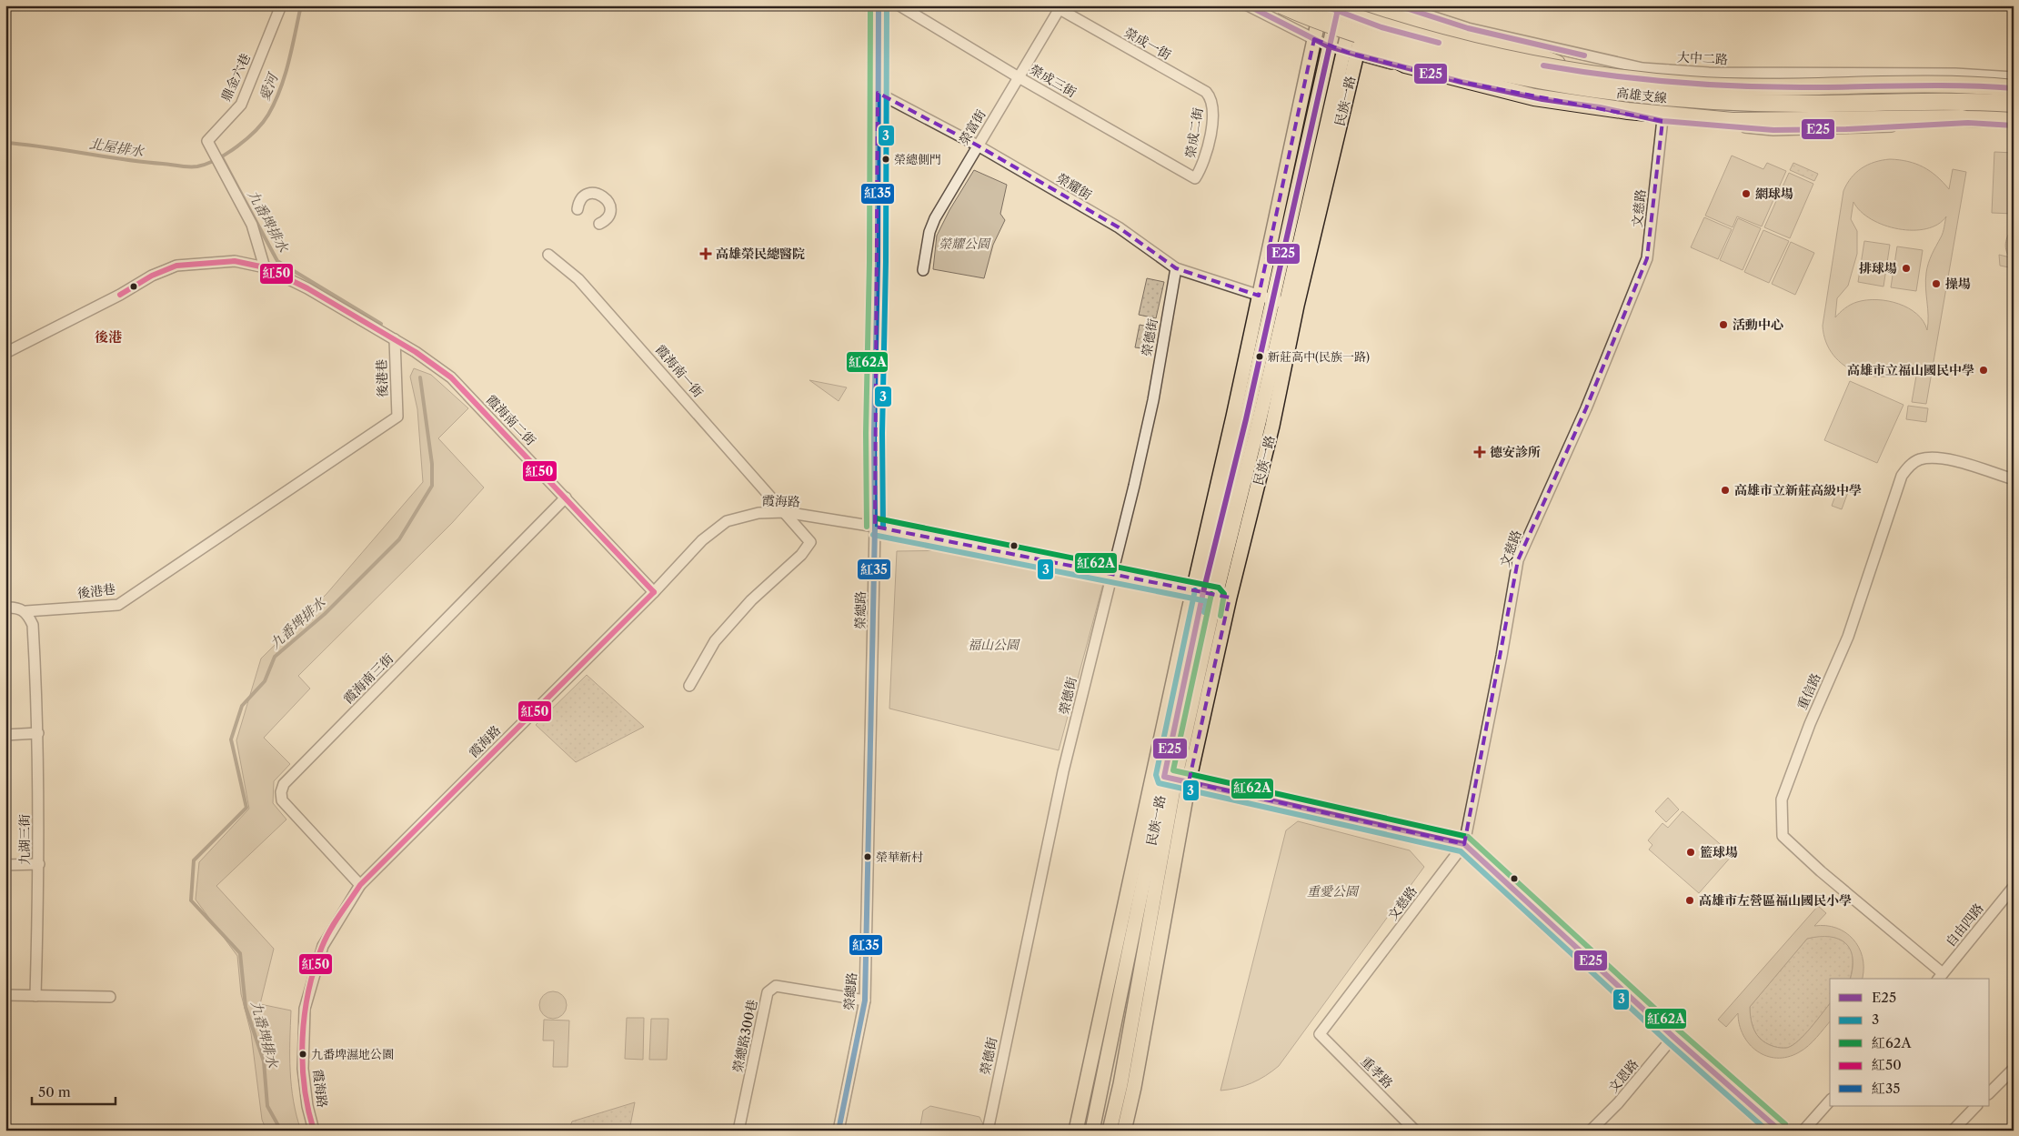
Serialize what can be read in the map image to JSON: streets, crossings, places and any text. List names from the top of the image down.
{
  "streets": {
    "highway": ["高雄支線"],
    "main road": ["民族一路"],
    "street": [
      "榮成一街",
      "大中二路",
      "鼎金六巷",
      "榮成三街",
      "榮富街",
      "榮成二街",
      "榮耀街",
      "文慈路",
      "榮德街",
      "霞海南一街",
      "後港巷",
      "霞海南二街",
      "霞海路",
      "榮總路",
      "霞海南三街",
      "重信路",
      "九湖三街",
      "自由四路",
      "榮總路300巷",
      "重孝路",
      "文恩路"
    ]
  },
  "crossings": [
    ["榮成一街", "榮富街"],
    ["榮成一街", "榮成二街"],
    ["大中二路", "文慈路"],
    ["榮成三街", "榮富街"],
    ["榮成三街", "榮成二街"],
    ["高雄支線", "民族一路"],
    ["民族一路", "榮耀街"],
    ["民族一路", "霞海路"],
    ["榮富街", "榮耀街"],
    ["榮耀街", "榮德街"],
    ["榮耀街", "榮總路"],
    ["文慈路", "重孝路"],
    ["榮德街", "霞海路"],
    ["霞海南一街", "霞海路"],
    ["後港巷", "霞海南二街"],
    ["後港巷", "九湖三街"],
    ["霞海南二街", "霞海路"],
    ["霞海南二街", "霞海南三街"],
    ["霞海路", "榮總路"],
    ["霞海路", "霞海南三街"],
    ["榮總路", "榮總路300巷"],
    ["重信路", "自由四路"]
  ],
  "districts": ["後港"],
  "water": ["愛河", "北屋排水", "九番埤排水"],
  "parks": ["榮耀公園", "福山公園", "重愛公園"],
  "places": {
    "other": [
      "榮總側門",
      "網球場",
      "排球場",
      "操場",
      "活動中心",
      "新莊高中(民族一路)",
      "高雄市立福山國民中學",
      "高雄市立新莊高級中學",
      "籃球場",
      "榮華新村",
      "高雄市左營區福山國民小學",
      "九番埤濕地公園"
    ],
    "health": ["高雄榮民總醫院", "德安診所"]
  },
  "lines": [
    "transit line E25",
    "transit line 3",
    "transit line 紅62A",
    "transit line 紅35",
    "transit line 紅50"
  ],
  "legend": [
    "E25",
    "3",
    "紅62A",
    "紅50",
    "紅35"
  ],
  "scale_bar": "50 m"
}
